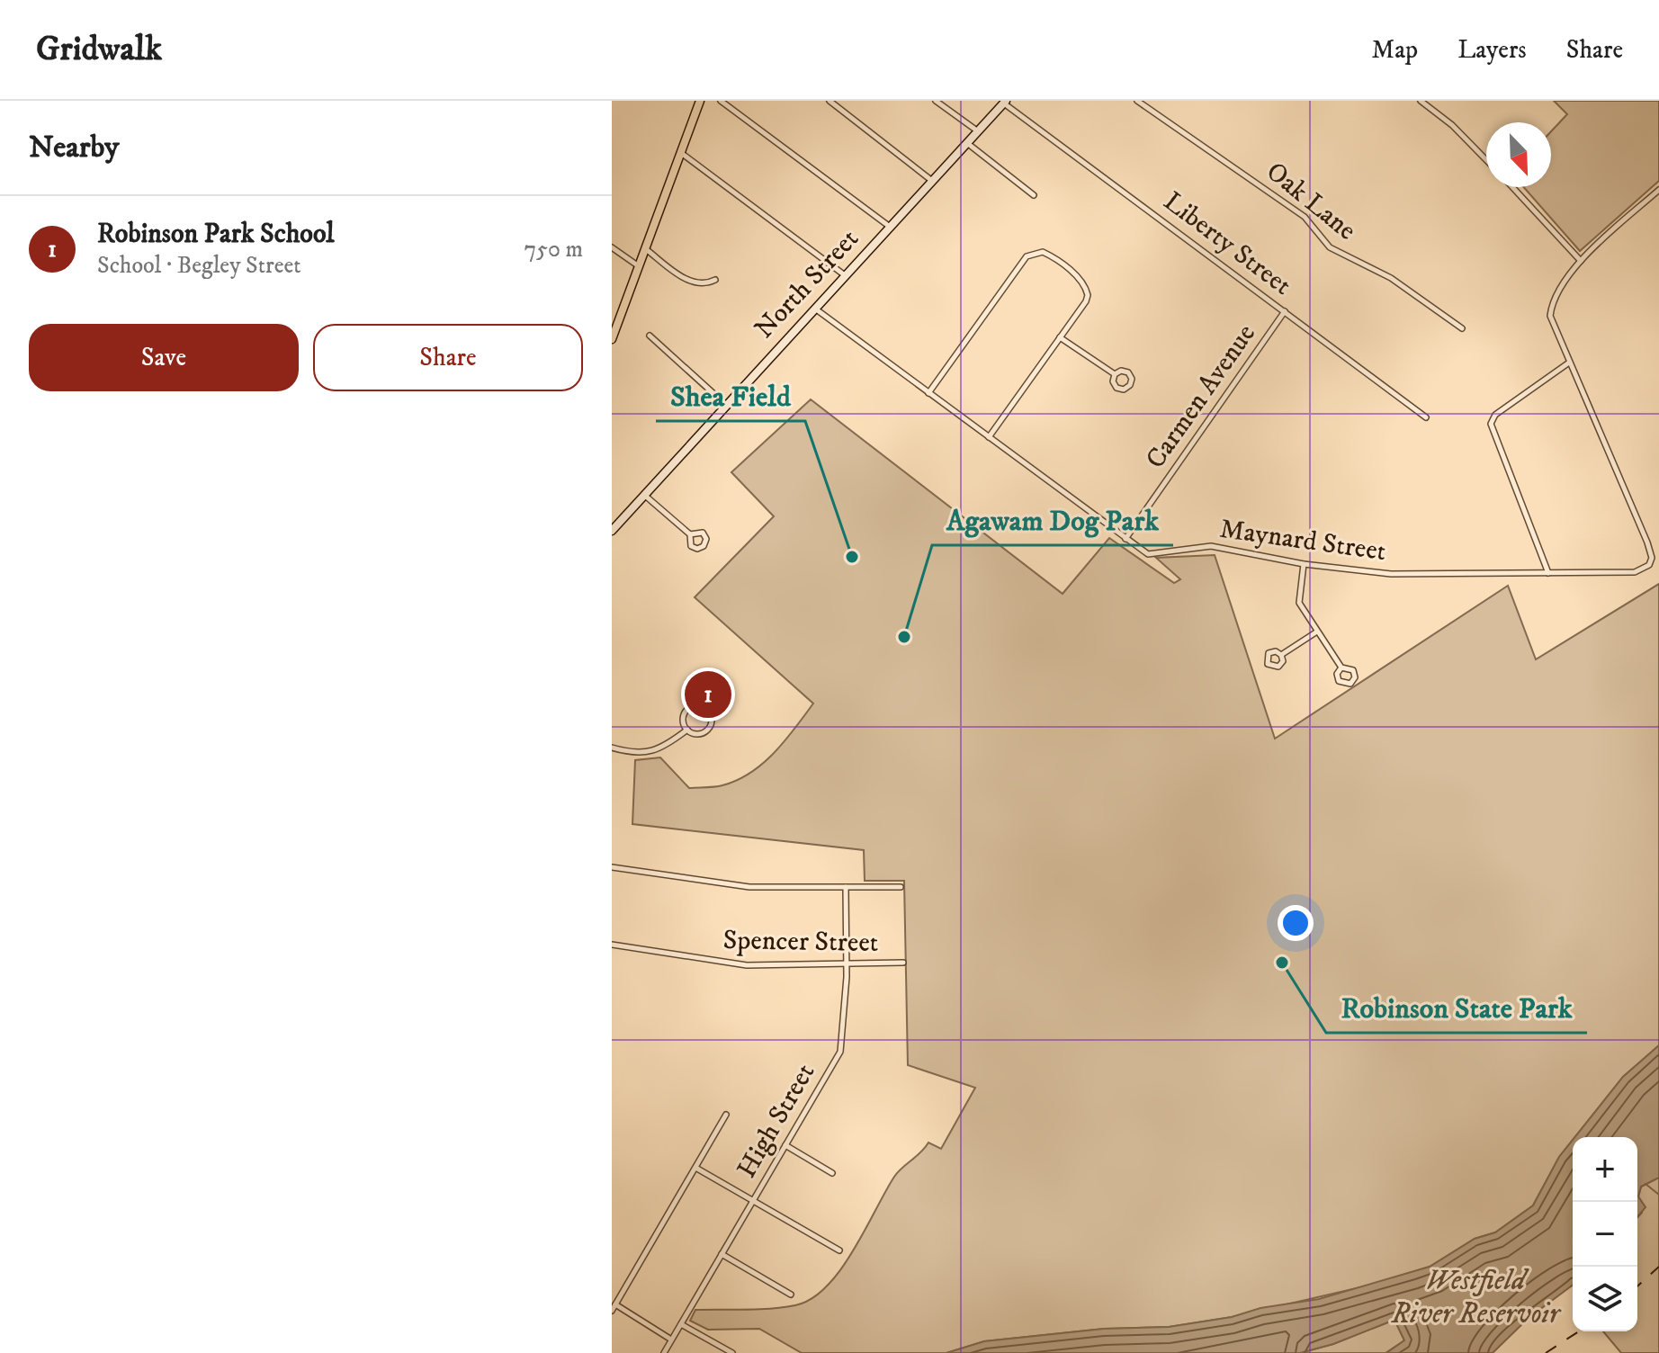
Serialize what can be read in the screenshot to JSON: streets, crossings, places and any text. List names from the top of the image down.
{
  "streets": {
    "main road": ["North Street"],
    "street": [
      "Oak Lane",
      "Liberty Street",
      "Carmen Avenue",
      "Maynard Street",
      "Spencer Street",
      "High Street"
    ]
  },
  "crossings": [
    ["Liberty Street", "North Street"],
    ["Liberty Street", "Carmen Avenue"],
    ["North Street", "Maynard Street"],
    ["Carmen Avenue", "Maynard Street"],
    ["Spencer Street", "High Street"]
  ],
  "water": ["Westfield River Reservoir"],
  "places": ["Shea Field", "Agawam Dog Park", "Robinson State Park"],
  "north": "bottom right",
  "page": {
    "header": "Gridwalk",
    "nav": ["Map", "Layers", "Share"],
    "heading": "Nearby",
    "list": [
      {
        "mark": "1",
        "name": "Robinson Park School",
        "note": "School · Begley Street",
        "value": "750 m"
      }
    ],
    "buttons": ["Save", "Share"],
    "pins": "1",
    "map_buttons": ["+", "−"]
  }
}
